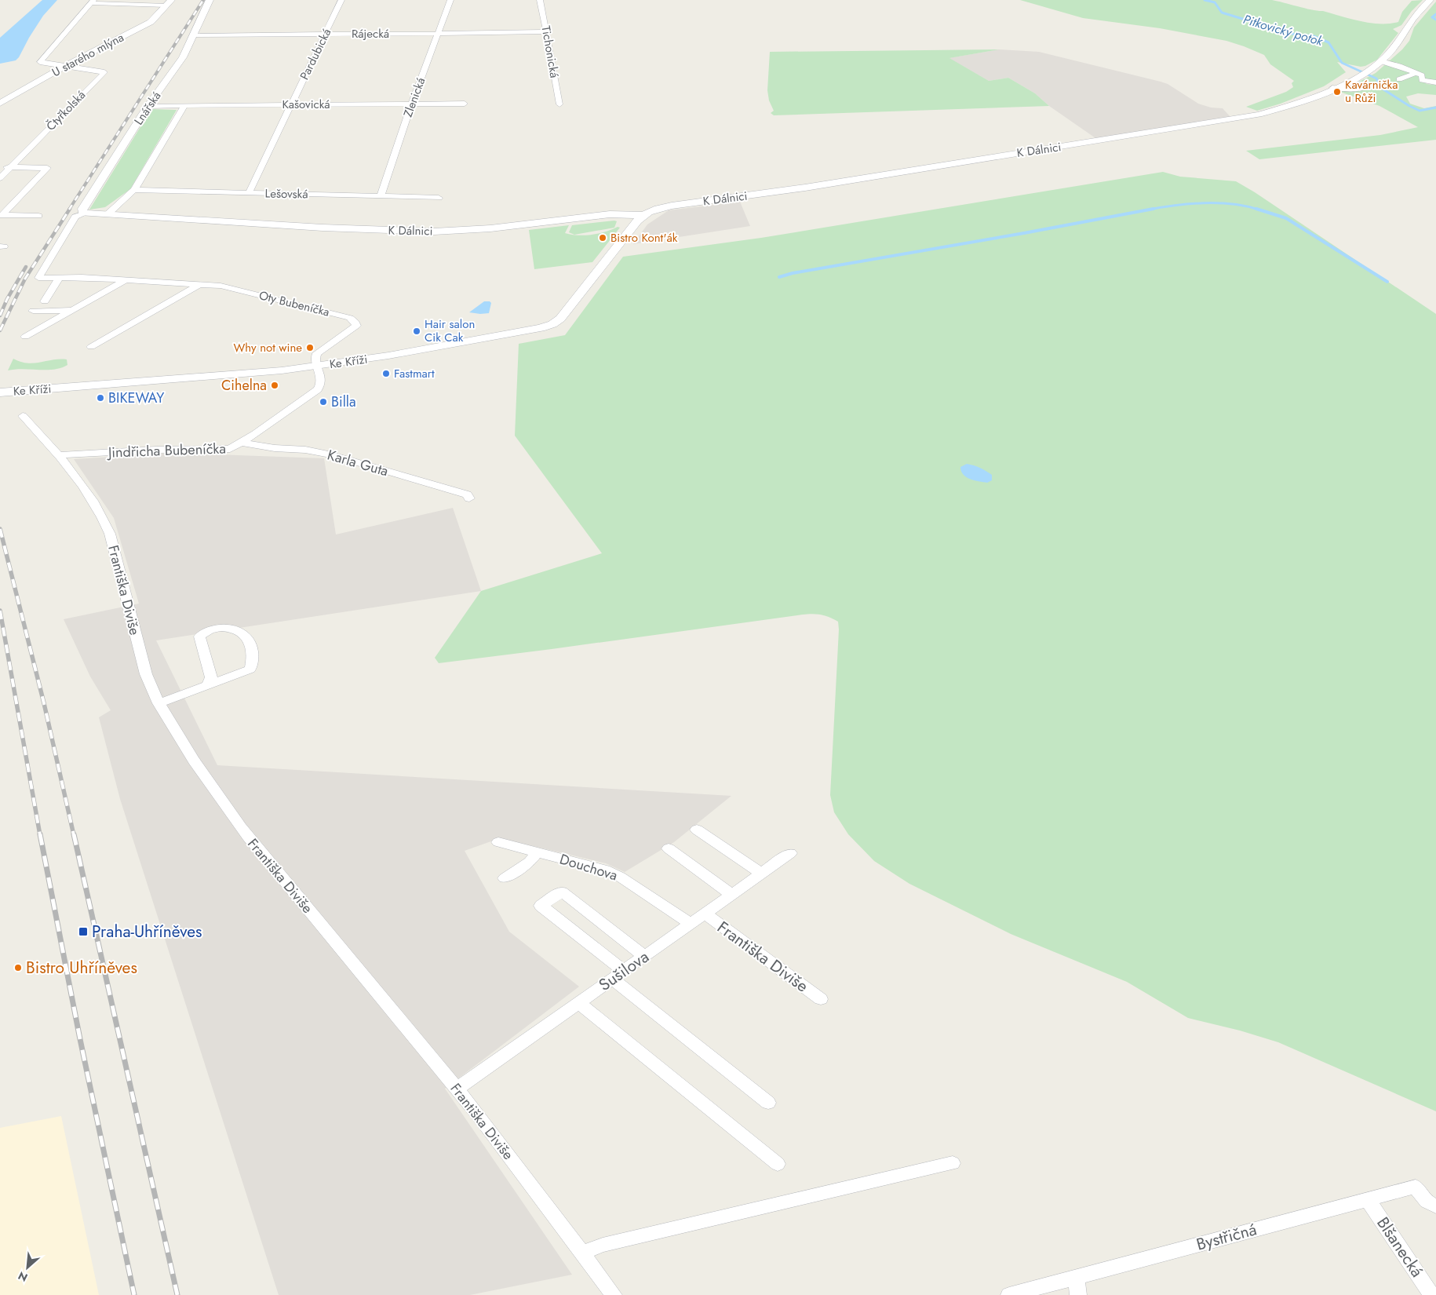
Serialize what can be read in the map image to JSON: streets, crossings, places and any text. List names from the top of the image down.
{
  "streets": {
    "street": [
      "Rájecká",
      "Tichonická",
      "Pardubická",
      "U starého mlýna",
      "Zlenická",
      "Kašovická",
      "Lnářská",
      "Čtyřkolská",
      "K Dálnici",
      "Lešovská",
      "Oty Bubeníčka",
      "Ke Kříži",
      "Jindřicha Bubeníčka",
      "Karla Guta",
      "Františka Diviše",
      "Douchova",
      "Sušilova",
      "Bystřičná",
      "Blšanecká"
    ]
  },
  "crossings": [
    ["Rájecká", "Tichonická"],
    ["Rájecká", "Pardubická"],
    ["Rájecká", "Zlenická"],
    ["Rájecká", "Lnářská"],
    ["Pardubická", "Kašovická"],
    ["Pardubická", "Lešovská"],
    ["U starého mlýna", "Čtyřkolská"],
    ["Zlenická", "Kašovická"],
    ["Zlenická", "Lešovská"],
    ["Kašovická", "Lnářská"],
    ["Lnářská", "K Dálnici"],
    ["Lnářská", "Oty Bubeníčka"],
    ["K Dálnici", "Oty Bubeníčka"],
    ["K Dálnici", "Ke Kříži"],
    ["Oty Bubeníčka", "Jindřicha Bubeníčka"],
    ["Ke Kříži", "Jindřicha Bubeníčka"],
    ["Jindřicha Bubeníčka", "Karla Guta"],
    ["Jindřicha Bubeníčka", "Františka Diviše"],
    ["Františka Diviše", "Sušilova"],
    ["Douchova", "Sušilova"],
    ["Bystřičná", "Blšanecká"]
  ],
  "water": ["Pitkovický potok"],
  "places": {
    "other": [
      "Kavárnička u Růži",
      "Bistro Kont'ák",
      "Hair salon Cik Cak",
      "Why not wine",
      "Fastmart",
      "Cihelna",
      "BIKEWAY",
      "Billa",
      "Bistro Uhříněves"
    ],
    "transit": ["Praha-Uhříněves"]
  },
  "north": "bottom left"
}
